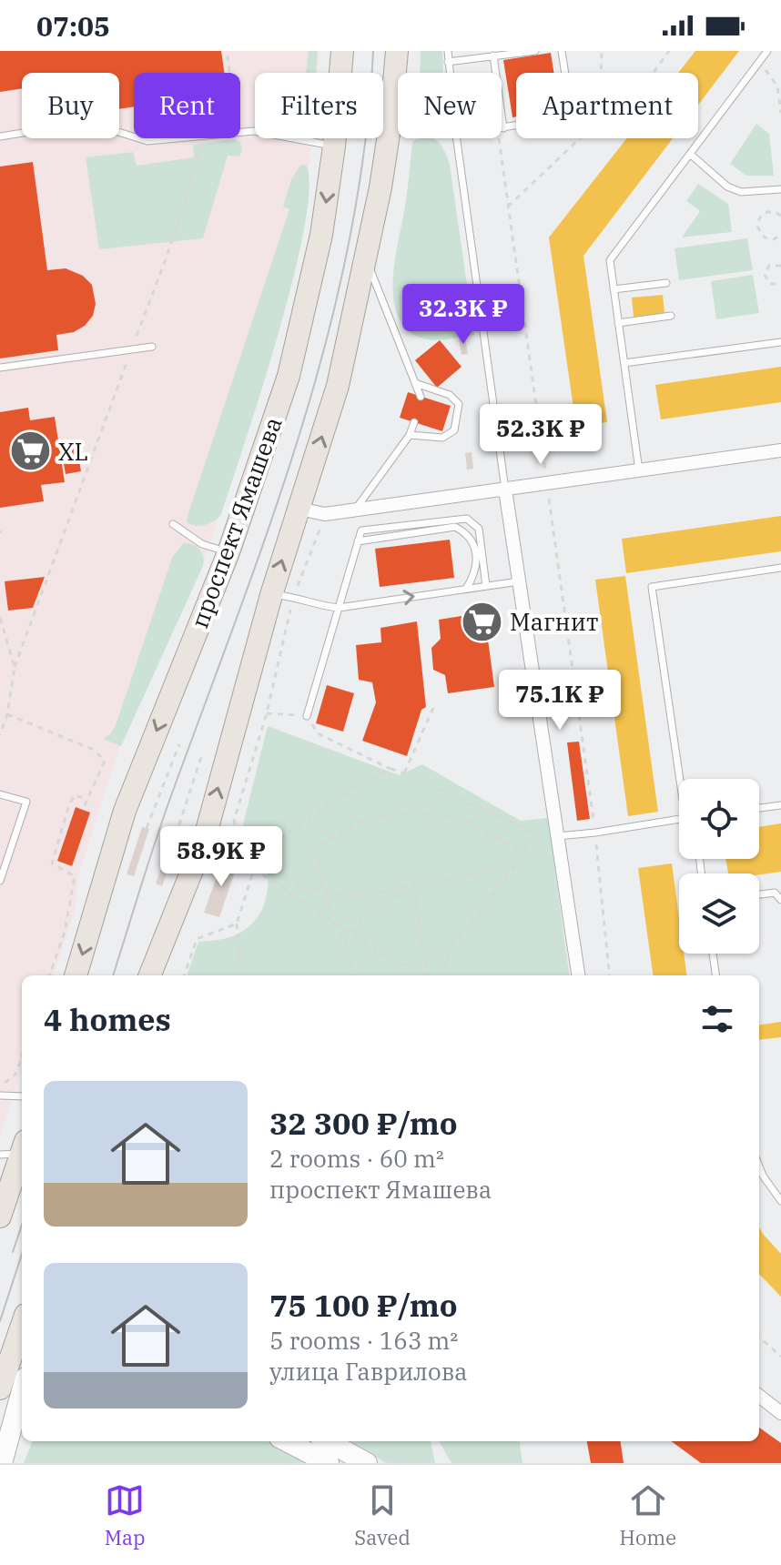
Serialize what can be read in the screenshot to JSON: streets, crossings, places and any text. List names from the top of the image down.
{
  "streets": {
    "main road": ["проспект Ямашева"]
  },
  "places": {
    "supermarket": ["XL", "Магнит"]
  },
  "page": {
    "status": "07:05",
    "chip": [
      "Buy",
      "Rent",
      "Filters",
      "New",
      "Apartment"
    ],
    "price": [
      "32.3K ₽",
      "52.3K ₽",
      "75.1K ₽",
      "58.9K ₽"
    ],
    "heading": "4 homes",
    "list": [
      {
        "name": "32 300 ₽/mo",
        "note": "2 rooms · 60 m² · проспект Ямашева"
      },
      {
        "name": "75 100 ₽/mo",
        "note": "5 rooms · 163 m² · улица Гаврилова"
      }
    ],
    "tabs": ["Map", "Saved", "Home"]
  }
}
